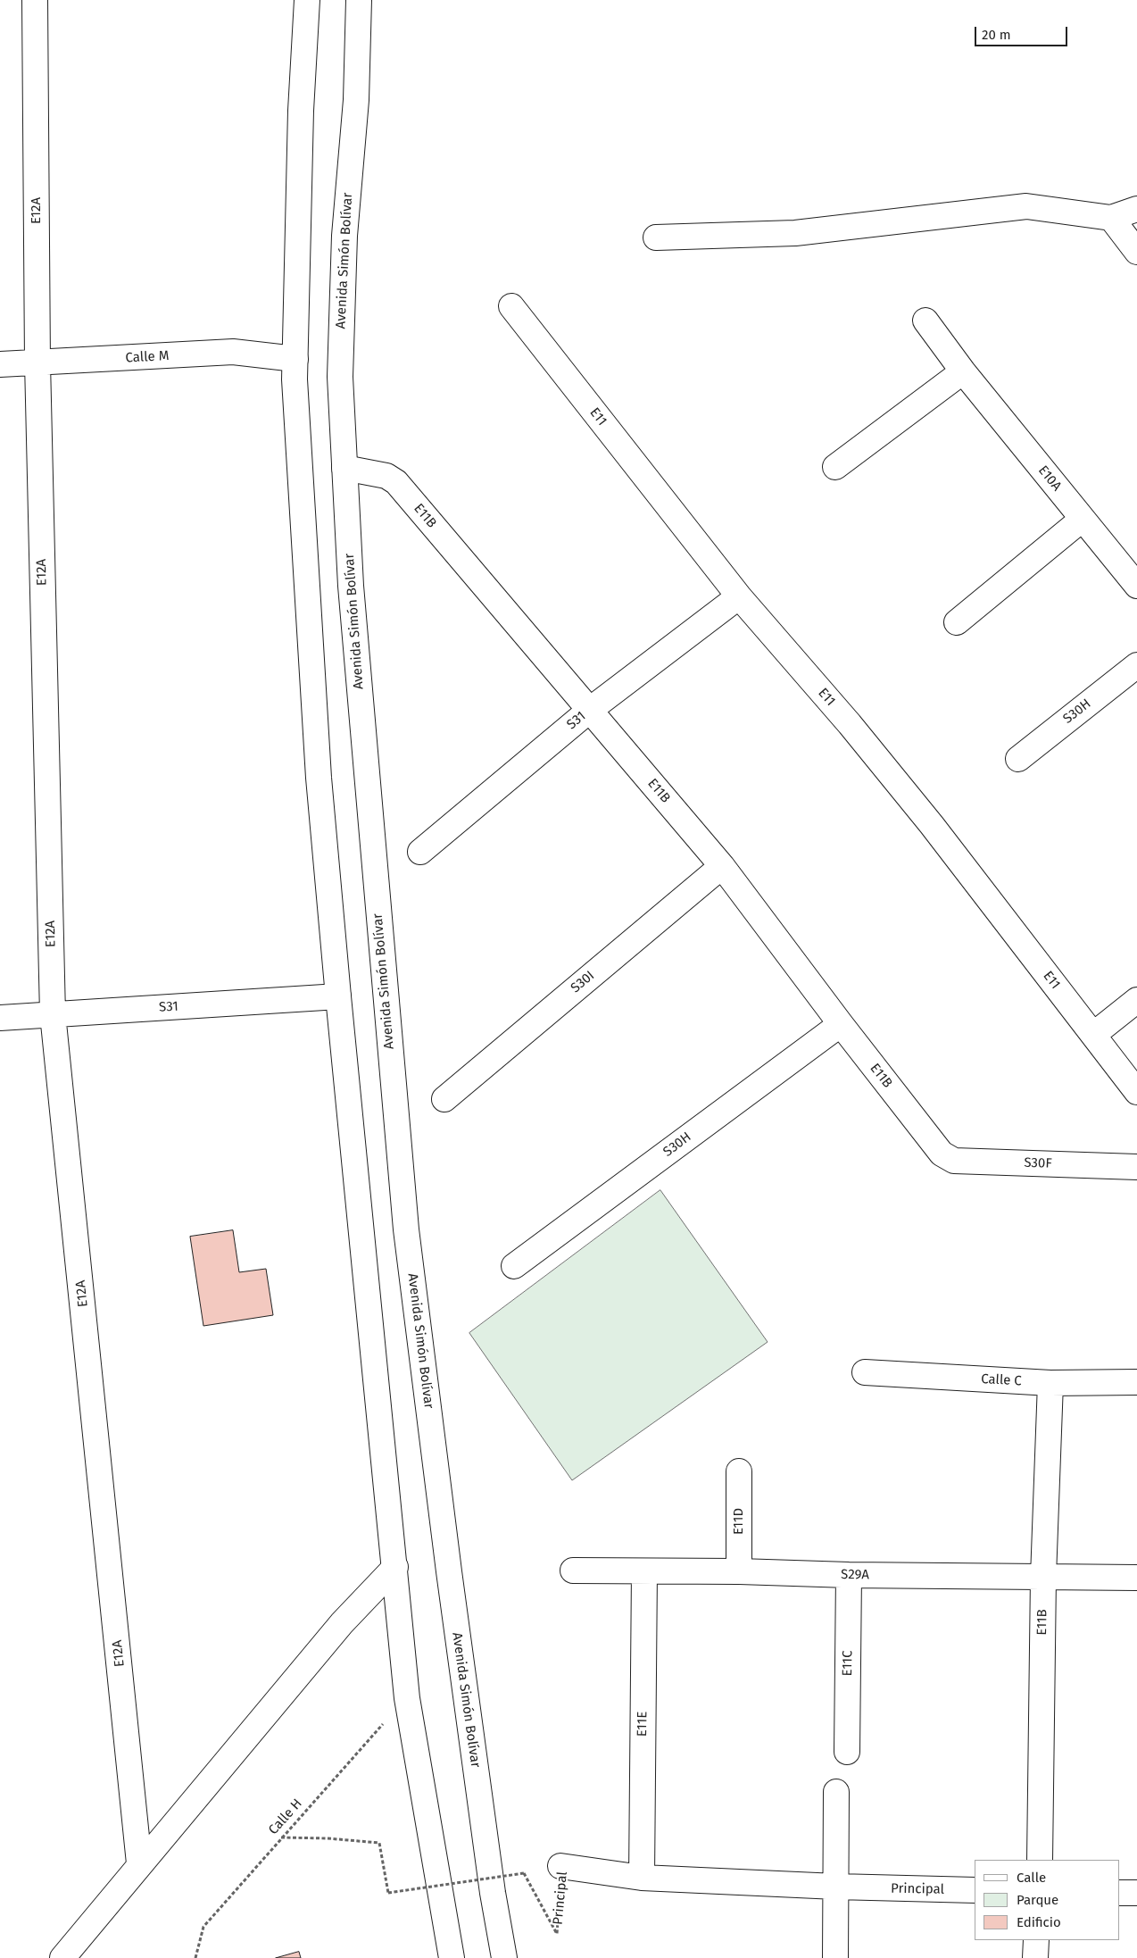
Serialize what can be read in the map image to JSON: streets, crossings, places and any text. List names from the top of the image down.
{
  "streets": {
    "main road": [
      "E12A",
      "Avenida Simón Bolívar",
      "Calle M",
      "E11",
      "E10A",
      "E11B",
      "S30H",
      "S31",
      "S30I",
      "S30F",
      "Calle C",
      "E11D",
      "S29A",
      "E11C",
      "E11E",
      "Principal"
    ],
    "path": ["Calle H"]
  },
  "crossings": [
    ["E12A", "Calle M"],
    ["E12A", "S31"],
    ["Avenida Simón Bolívar", "E11B"],
    ["E11", "S31"],
    ["E11B", "S30H"],
    ["E11B", "S31"],
    ["E11B", "S30I"],
    ["E11B", "S30F"],
    ["E11B", "Calle C"],
    ["E11B", "S29A"],
    ["E11D", "S29A"],
    ["S29A", "E11C"],
    ["S29A", "E11E"],
    ["E11E", "Principal"],
    ["Calle H", "Principal"]
  ],
  "legend": ["Calle", "Parque", "Edificio"],
  "scale_bar": "20 m"
}
